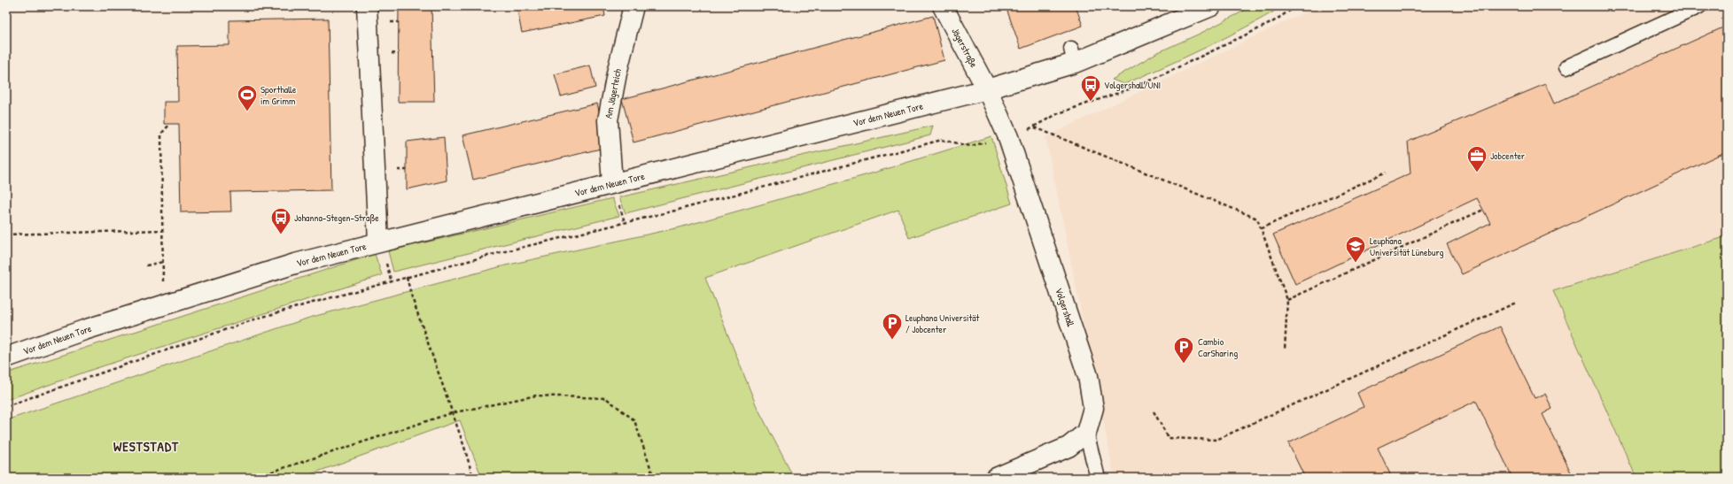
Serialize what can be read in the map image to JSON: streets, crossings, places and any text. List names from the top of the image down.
{
  "streets": {
    "main road": [
      "Jägerstraße",
      "Am Jägerteich",
      "Vor dem Neuen Tore",
      "Volgershall"
    ]
  },
  "crossings": [
    ["Jägerstraße", "Vor dem Neuen Tore"],
    ["Jägerstraße", "Volgershall"],
    ["Am Jägerteich", "Vor dem Neuen Tore"],
    ["Vor dem Neuen Tore", "Volgershall"]
  ],
  "districts": ["WESTSTADT"],
  "places": {
    "bus stop": ["Volgershall/UNI", "Johanna-Stegen-Straße"],
    "sports": ["Sporthalle im Grimm"],
    "office": ["Jobcenter"],
    "school or university": ["Leuphana Universität Lüneburg"],
    "parking": ["Leuphana Universität / Jobcenter", "Cambio CarSharing"]
  }
}
